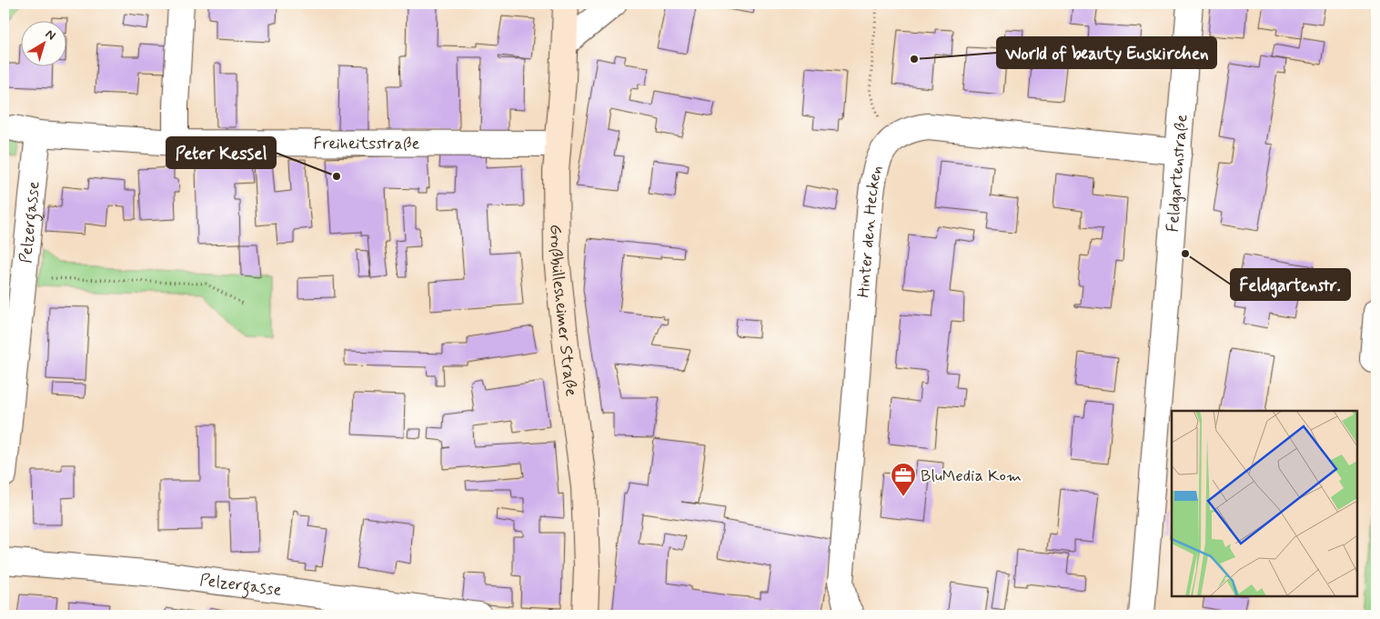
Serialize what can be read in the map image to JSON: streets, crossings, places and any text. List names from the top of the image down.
{
  "streets": {
    "street": [
      "Freiheitsstraße",
      "Feldgartenstraße",
      "Pelzergasse",
      "Hinter den Hecken",
      "Großbüllesheimer Straße"
    ]
  },
  "crossings": [
    ["Freiheitsstraße", "Pelzergasse"],
    ["Freiheitsstraße", "Großbüllesheimer Straße"],
    ["Feldgartenstraße", "Hinter den Hecken"]
  ],
  "places": {
    "other": ["World of beauty Euskirchen", "Peter Kessel", "Feldgartenstr."],
    "office": ["BluMedia Kom"]
  },
  "north": "top right"
}
